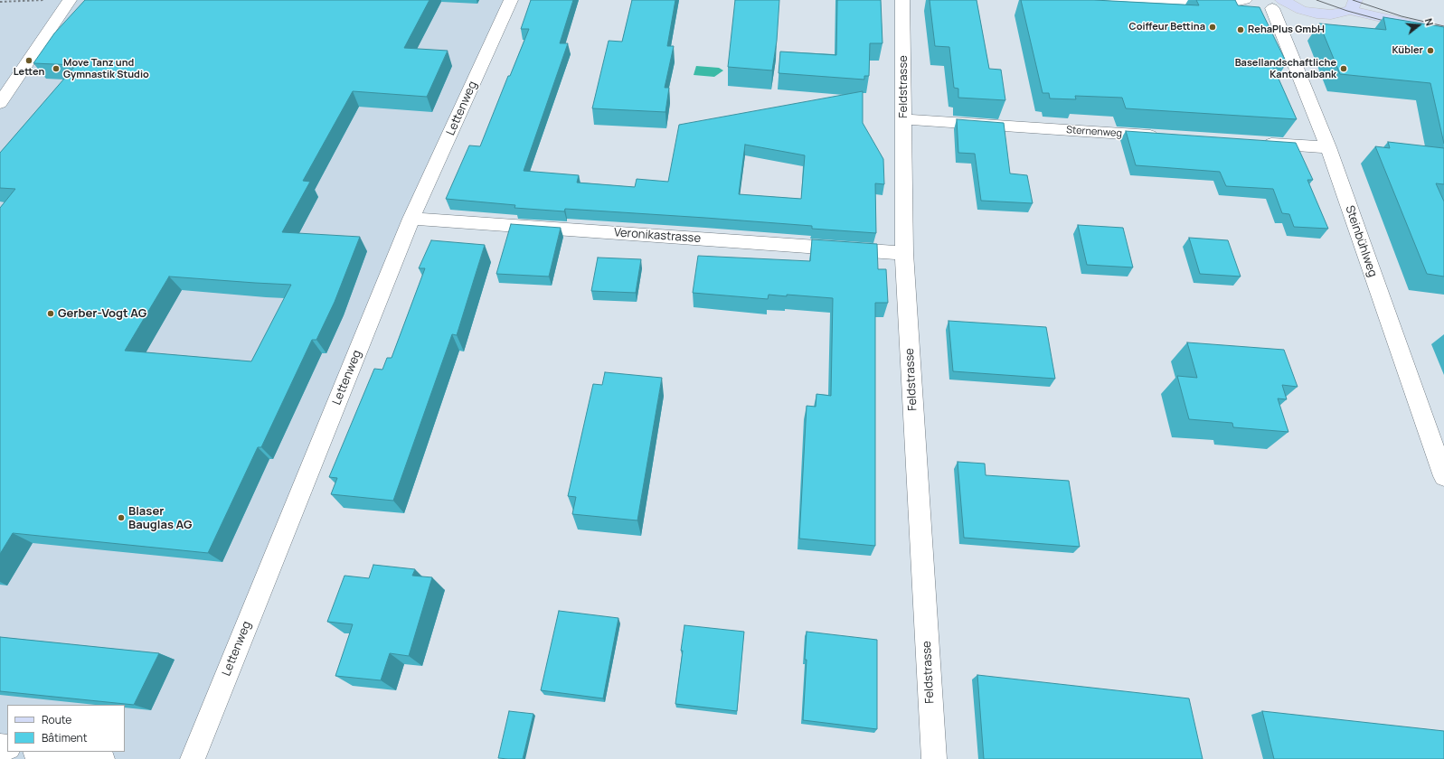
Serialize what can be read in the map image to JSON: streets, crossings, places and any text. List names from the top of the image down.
{
  "streets": {
    "street": [
      "Feldstrasse",
      "Lettenweg",
      "Sternenweg",
      "Veronikastrasse",
      "Steinbühlweg"
    ]
  },
  "crossings": [
    ["Feldstrasse", "Sternenweg"],
    ["Feldstrasse", "Veronikastrasse"],
    ["Lettenweg", "Veronikastrasse"]
  ],
  "places": [
    "Coiffeur Bettina",
    "RehaPlus GmbH",
    "Kübler",
    "Letten",
    "Move Tanz und Gymnastik Studio",
    "Basellandschaftliche Kantonalbank",
    "Gerber-Vogt AG",
    "Blaser Bauglas AG"
  ],
  "legend": ["Route", "Bâtiment"],
  "north": "right"
}
